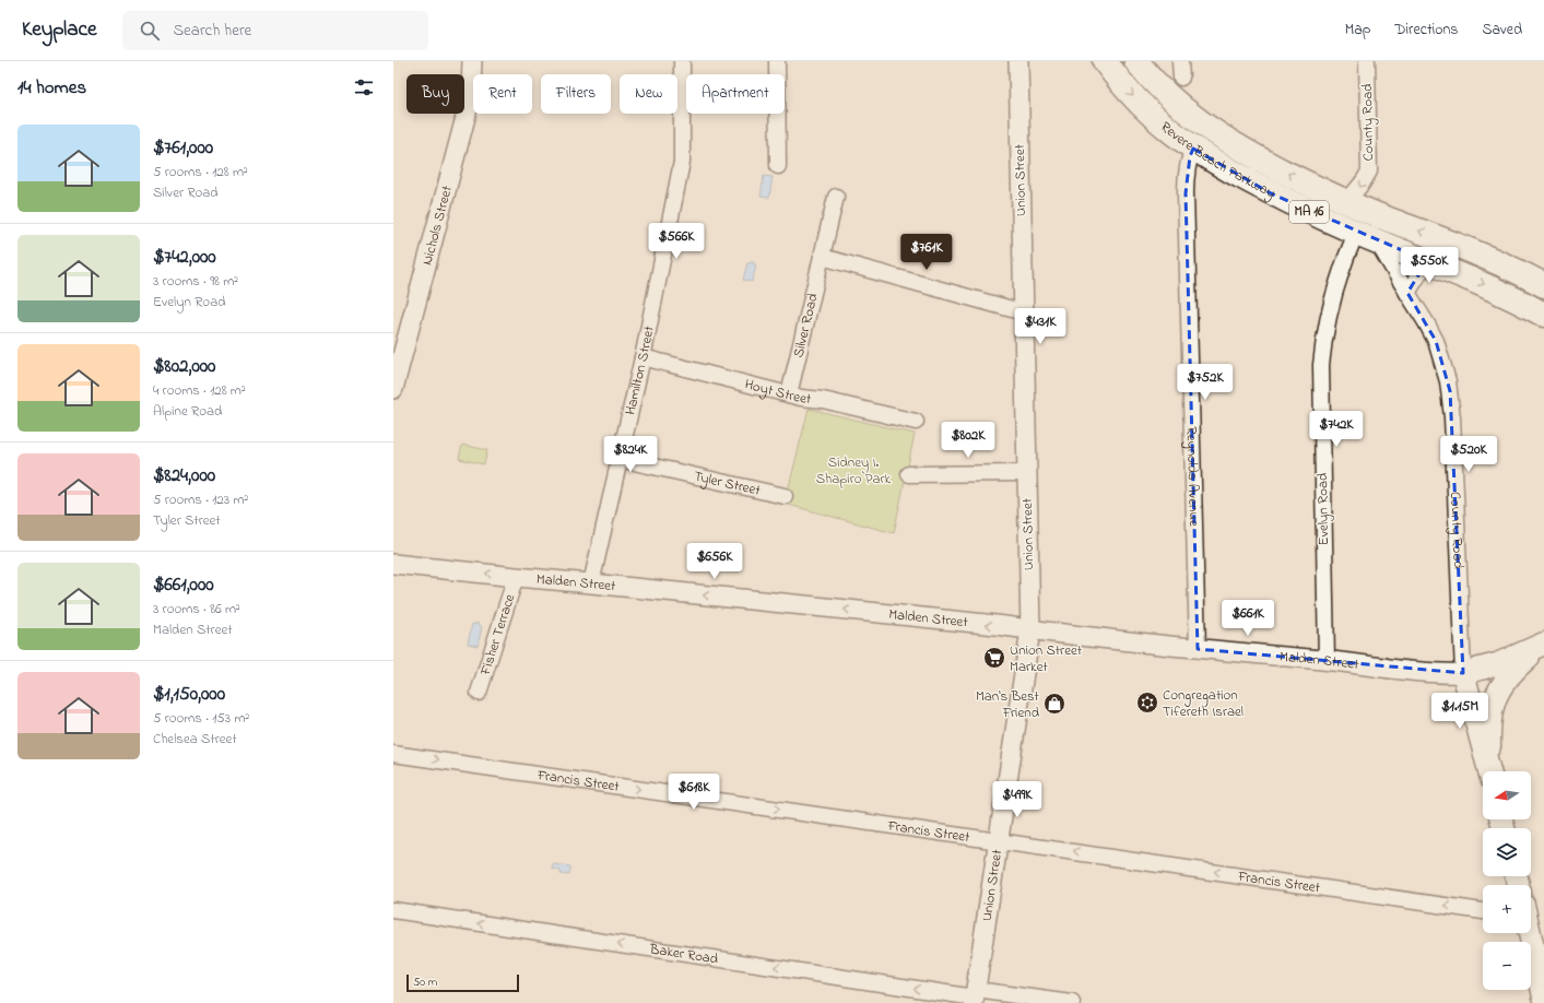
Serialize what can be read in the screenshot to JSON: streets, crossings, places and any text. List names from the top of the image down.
{
  "streets": {
    "highway": ["Revere Beach Parkway", "MA 16"],
    "street": [
      "County Road",
      "Union Street",
      "Nichols Street",
      "Silver Road",
      "Hamilton Street",
      "Hoyt Street",
      "Reynolds Avenue",
      "Tyler Street",
      "Evelyn Road",
      "Malden Street",
      "Fisher Terrace",
      "Francis Street",
      "Baker Road"
    ]
  },
  "crossings": [
    ["County Road", "Revere Beach Parkway"],
    ["County Road", "Evelyn Road"],
    ["County Road", "Malden Street"],
    ["Revere Beach Parkway", "Reynolds Avenue"],
    ["Revere Beach Parkway", "Evelyn Road"],
    ["Union Street", "Malden Street"],
    ["Union Street", "Francis Street"],
    ["Union Street", "Baker Road"],
    ["Silver Road", "Hoyt Street"],
    ["Hamilton Street", "Hoyt Street"],
    ["Hamilton Street", "Tyler Street"],
    ["Hamilton Street", "Malden Street"],
    ["Reynolds Avenue", "Malden Street"],
    ["Evelyn Road", "Malden Street"],
    ["Malden Street", "Fisher Terrace"]
  ],
  "one_way": ["Malden Street", "Baker Road"],
  "parks": ["Sidney I. Shapiro Park"],
  "places": {
    "supermarket": ["Union Street Market"],
    "synagogue": ["Congregation Tifereth Israel"],
    "shop": ["Man's Best Friend"]
  },
  "scale_bar": "50 m",
  "north": "left",
  "page": {
    "header": "Keyplace",
    "search": "Search here",
    "nav": ["Map", "Directions", "Saved"],
    "heading": "14 homes",
    "chip": [
      "Buy",
      "Rent",
      "Filters",
      "New",
      "Apartment"
    ],
    "list": [
      {
        "name": "$761,000",
        "note": "5 rooms · 128 m² · Silver Road"
      },
      {
        "name": "$742,000",
        "note": "3 rooms · 98 m² · Evelyn Road"
      },
      {
        "name": "$802,000",
        "note": "4 rooms · 128 m² · Alpine Road"
      },
      {
        "name": "$824,000",
        "note": "5 rooms · 123 m² · Tyler Street"
      },
      {
        "name": "$661,000",
        "note": "3 rooms · 86 m² · Malden Street"
      },
      {
        "name": "$1,150,000",
        "note": "5 rooms · 153 m² · Chelsea Street"
      }
    ],
    "price": [
      "$566K",
      "$761K",
      "$550K",
      "$431K",
      "$752K",
      "$742K",
      "$802K",
      "$824K",
      "$520K",
      "$656K",
      "$661K",
      "$1.15M",
      "$618K",
      "$499K"
    ],
    "map_buttons": ["+", "−"],
    "scale": "50 m"
  }
}
